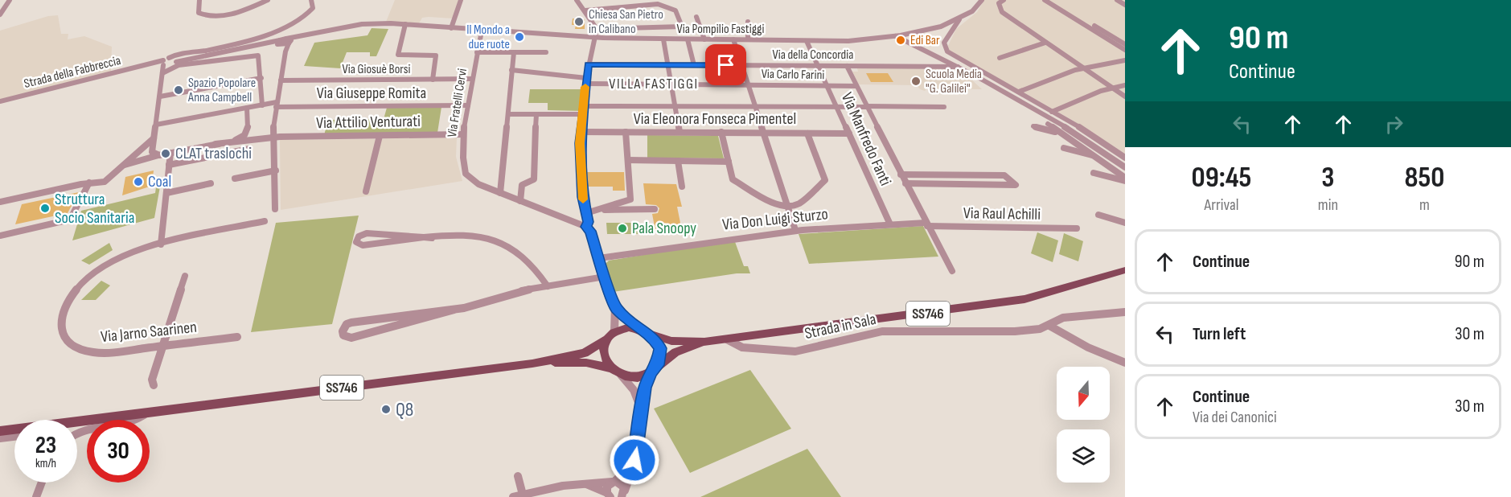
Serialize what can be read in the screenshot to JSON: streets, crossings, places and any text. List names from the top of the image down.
{
  "streets": {
    "main road": ["SS746"],
    "street": [
      "Via Pompilio Fastiggi",
      "Via della Concordia",
      "Via Giosuè Borsi",
      "Strada della Fabbreccia",
      "Via Carlo Farini",
      "Via Giuseppe Romita",
      "Via Fratelli Cervi",
      "Via Eleonora Fonseca Pimentel",
      "Via Attilio Venturati",
      "Via Manfredo Fanti",
      "Via Raul Achilli",
      "Via Don Luigi Sturzo",
      "Strada in Sala",
      "Via Jarno Saarinen"
    ]
  },
  "crossings": [
    ["Via Pompilio Fastiggi", "Strada della Fabbreccia"],
    ["Via Pompilio Fastiggi", "Via Fratelli Cervi"],
    ["Via Pompilio Fastiggi", "Via Manfredo Fanti"],
    ["Via della Concordia", "Via Manfredo Fanti"],
    ["Via Giosuè Borsi", "Via Fratelli Cervi"],
    ["Via Carlo Farini", "Via Manfredo Fanti"],
    ["Via Giuseppe Romita", "Via Fratelli Cervi"],
    ["Via Fratelli Cervi", "Via Attilio Venturati"],
    ["Via Eleonora Fonseca Pimentel", "Via Manfredo Fanti"],
    ["Via Manfredo Fanti", "Via Don Luigi Sturzo"],
    ["Via Raul Achilli", "Via Don Luigi Sturzo"],
    ["SS746", "Strada in Sala"]
  ],
  "districts": ["VILLA FASTIGGI"],
  "places": [
    "Chiesa San Pietro in Calibano",
    "Il Mondo a due ruote",
    "Edi Bar",
    "Scuola Media \"G. Galilei\"",
    "Spazio Popolare Anna Campbell",
    "CLAT traslochi",
    "Coal",
    "Struttura Socio Sanitaria",
    "Pala Snoopy",
    "Q8"
  ],
  "north": "bottom",
  "page": {
    "turn": ["90 m", "Continue"],
    "eta": [
      "09:45",
      "Arrival",
      "3",
      "min",
      "850",
      "m"
    ],
    "list": [
      {
        "name": "Continue",
        "value": "90 m"
      },
      {
        "name": "Turn left",
        "value": "30 m"
      },
      {
        "name": "Continue",
        "note": "Via dei Canonici",
        "value": "30 m"
      }
    ],
    "speed": "23 km/h",
    "limit": "30"
  }
}
